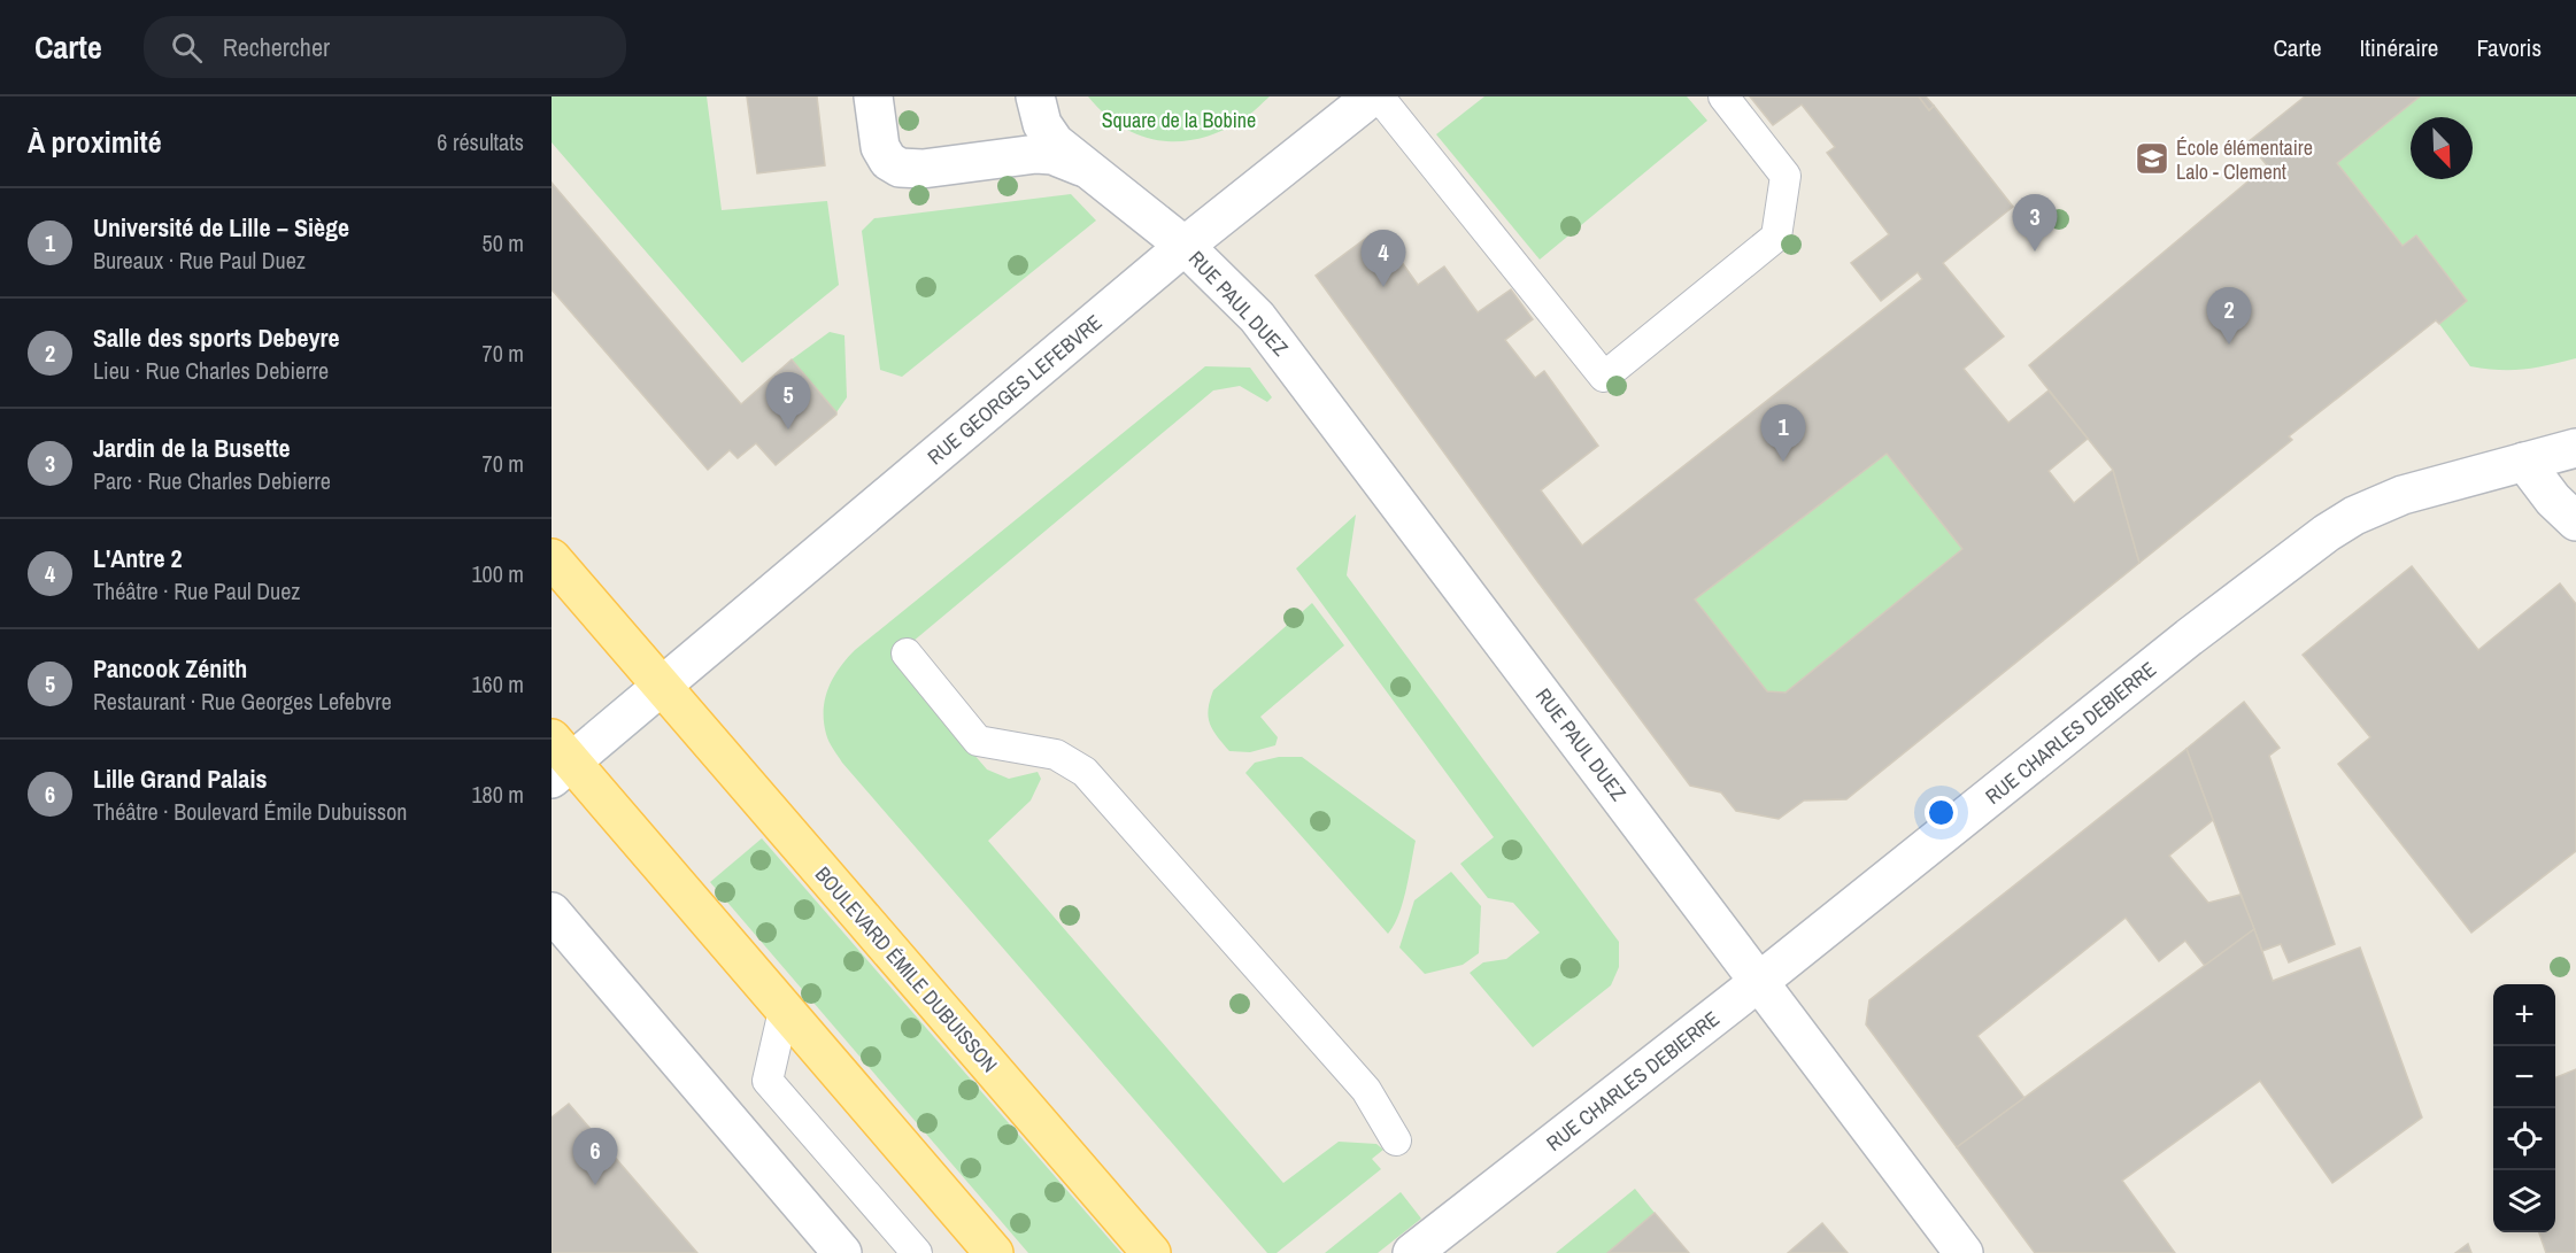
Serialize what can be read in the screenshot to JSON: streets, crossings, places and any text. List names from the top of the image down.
{
  "streets": {
    "main road": ["BOULEVARD ÉMILE DUBUISSON"],
    "street": ["RUE PAUL DUEZ", "RUE GEORGES LEFEBVRE", "RUE CHARLES DEBIERRE"]
  },
  "crossings": [
    ["RUE PAUL DUEZ", "RUE GEORGES LEFEBVRE"],
    ["RUE PAUL DUEZ", "RUE CHARLES DEBIERRE"],
    ["RUE GEORGES LEFEBVRE", "BOULEVARD ÉMILE DUBUISSON"]
  ],
  "parks": ["Square de la Bobine"],
  "places": {
    "school or university": ["École élémentaire Lalo - Clement"]
  },
  "north": "bottom right",
  "page": {
    "header": "Carte",
    "search": "Rechercher",
    "nav": ["Carte", "Itinéraire", "Favoris"],
    "heading": ["À proximité", "6 résultats"],
    "list": [
      {
        "mark": "1",
        "name": "Université de Lille − Siège",
        "note": "Bureaux · Rue Paul Duez",
        "value": "50 m"
      },
      {
        "mark": "2",
        "name": "Salle des sports Debeyre",
        "note": "Lieu · Rue Charles Debierre",
        "value": "70 m"
      },
      {
        "mark": "3",
        "name": "Jardin de la Busette",
        "note": "Parc · Rue Charles Debierre",
        "value": "70 m"
      },
      {
        "mark": "4",
        "name": "L'Antre 2",
        "note": "Théâtre · Rue Paul Duez",
        "value": "100 m"
      },
      {
        "mark": "5",
        "name": "Pancook Zénith",
        "note": "Restaurant · Rue Georges Lefebvre",
        "value": "160 m"
      },
      {
        "mark": "6",
        "name": "Lille Grand Palais",
        "note": "Théâtre · Boulevard Émile Dubuisson",
        "value": "180 m"
      }
    ],
    "pins": [
      "3",
      "4",
      "2",
      "5",
      "1",
      "6"
    ],
    "map_buttons": ["+", "−"]
  }
}
